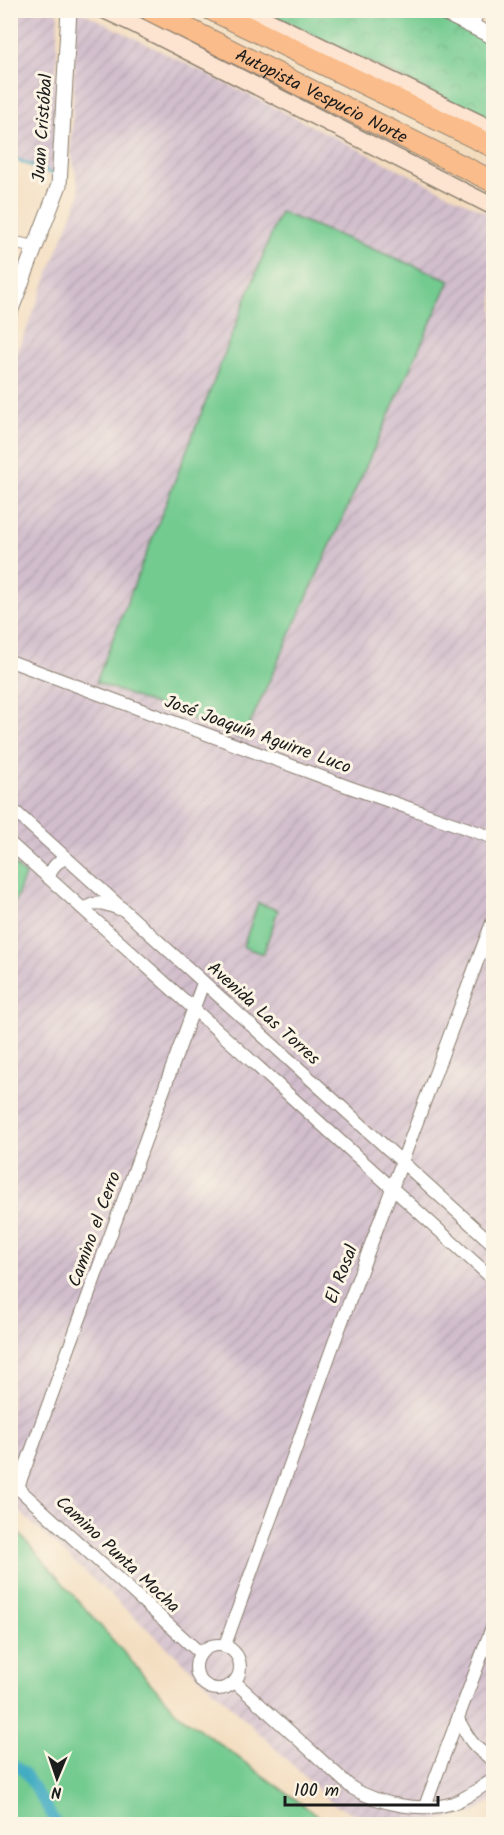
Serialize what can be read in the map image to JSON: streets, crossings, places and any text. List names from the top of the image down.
{
  "streets": {
    "highway": ["Autopista Vespucio Norte"],
    "street": [
      "Juan Cristóbal",
      "José Joaquín Aguirre Luco",
      "Avenida Las Torres",
      "Camino el Cerro",
      "El Rosal",
      "Camino Punta Mocha"
    ]
  },
  "crossings": [
    ["Avenida Las Torres", "Camino el Cerro"],
    ["Avenida Las Torres", "El Rosal"],
    ["Camino el Cerro", "Camino Punta Mocha"],
    ["El Rosal", "Camino Punta Mocha"]
  ],
  "scale_bar": "100 m",
  "north": "bottom"
}
